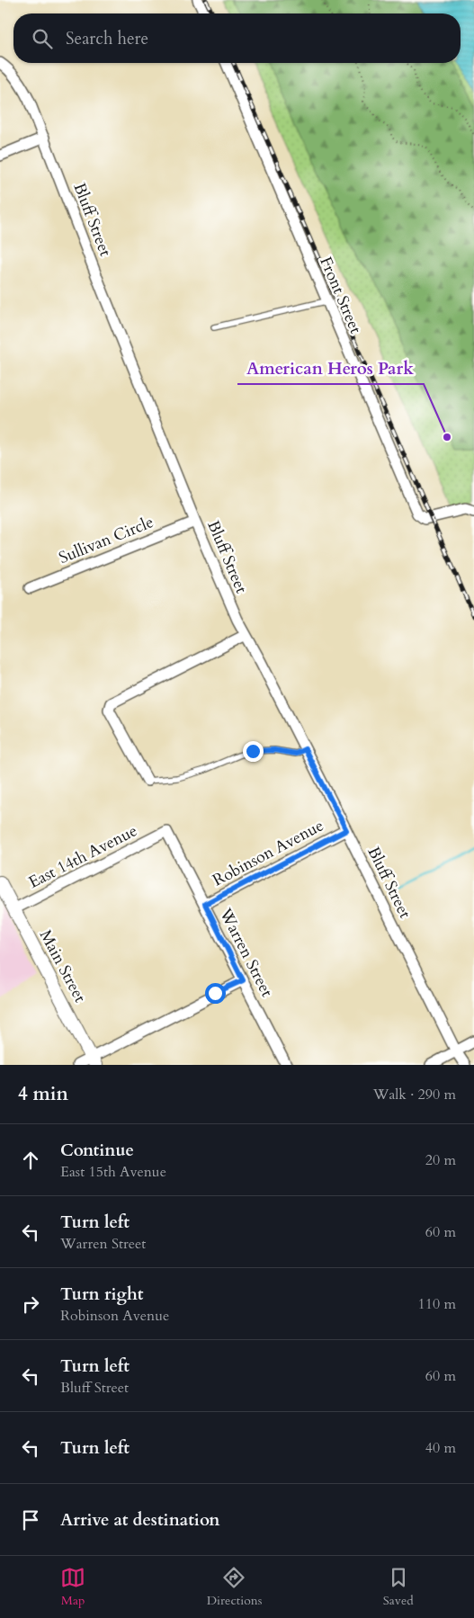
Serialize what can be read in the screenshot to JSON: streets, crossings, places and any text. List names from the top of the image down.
{
  "streets": {
    "street": [
      "Bluff Street",
      "Front Street",
      "Sullivan Circle",
      "Robinson Avenue",
      "East 14th Avenue",
      "Warren Street",
      "Main Street"
    ]
  },
  "crossings": [
    ["Bluff Street", "Sullivan Circle"],
    ["Bluff Street", "Robinson Avenue"],
    ["Robinson Avenue", "Warren Street"],
    ["East 14th Avenue", "Warren Street"],
    ["East 14th Avenue", "Main Street"]
  ],
  "places": ["American Heros Park"],
  "page": {
    "search": "Search here",
    "heading": ["4 min", "Walk · 290 m"],
    "list": [
      ["Continue", "East 15th Avenue", "20 m"],
      ["Turn left", "Warren Street", "60 m"],
      ["Turn right", "Robinson Avenue", "110 m"],
      ["Turn left", "Bluff Street", "60 m"],
      ["Turn left", "40 m"],
      "Arrive at destination"
    ],
    "nav": ["Map", "Directions", "Saved"]
  }
}
